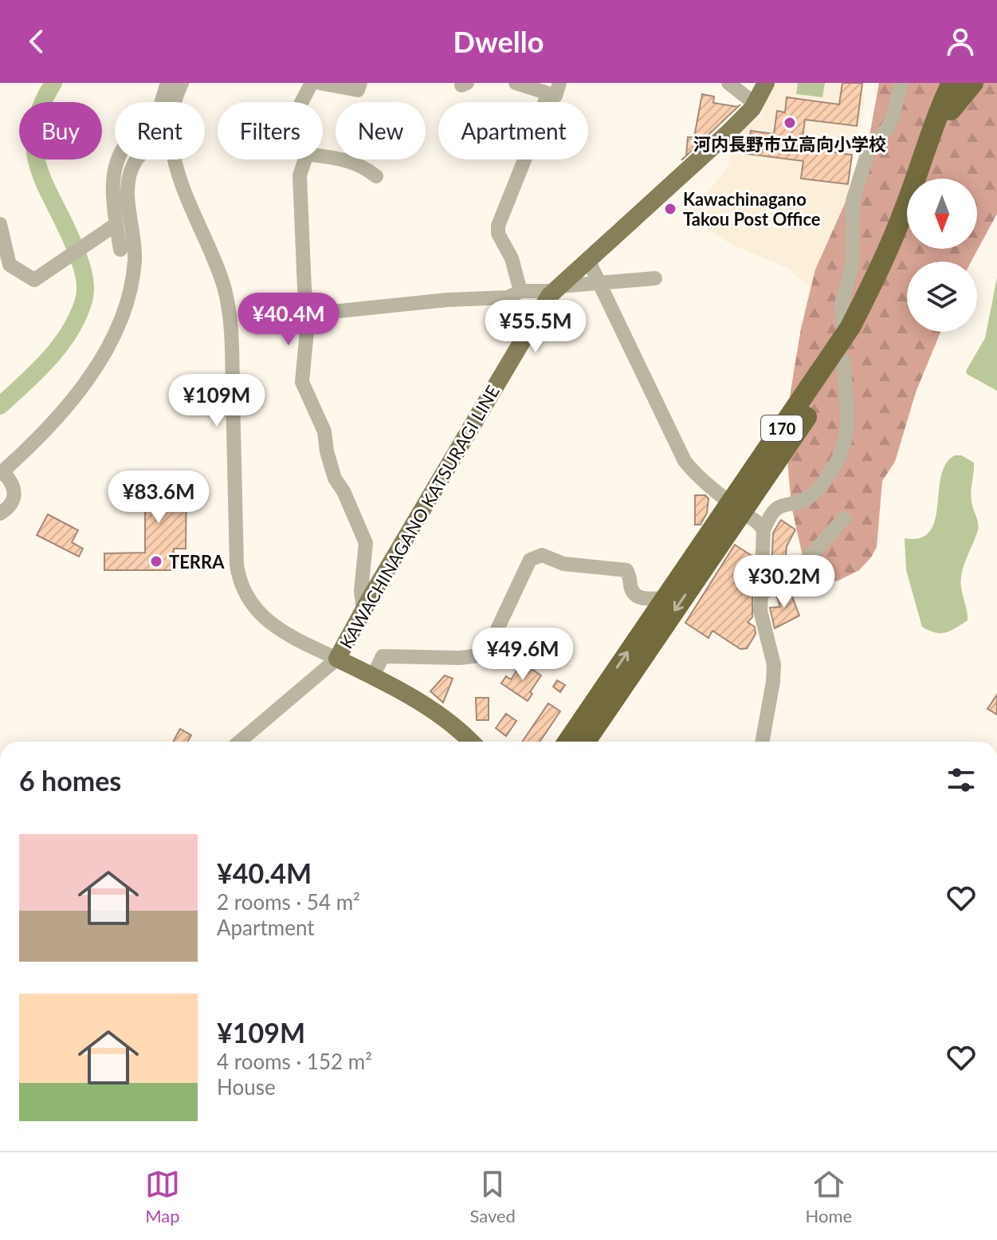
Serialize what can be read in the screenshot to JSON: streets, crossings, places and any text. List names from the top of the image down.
{
  "streets": {
    "highway": ["170"],
    "main road": ["KAWACHINAGANO KATSURAGI LINE"]
  },
  "places": ["河内長野市立高向小学校", "Kawachinagano Takou Post Office", "TERRA"],
  "north": "bottom",
  "page": {
    "header": "Dwello",
    "chip": [
      "Buy",
      "Rent",
      "Filters",
      "New",
      "Apartment"
    ],
    "price": [
      "¥40.4M",
      "¥55.5M",
      "¥109M",
      "¥83.6M",
      "¥30.2M",
      "¥49.6M"
    ],
    "heading": "6 homes",
    "list": [
      {
        "name": "¥40.4M",
        "note": "2 rooms · 54 m² · Apartment"
      },
      {
        "name": "¥109M",
        "note": "4 rooms · 152 m² · House"
      }
    ],
    "tabs": ["Map", "Saved", "Home"]
  }
}
